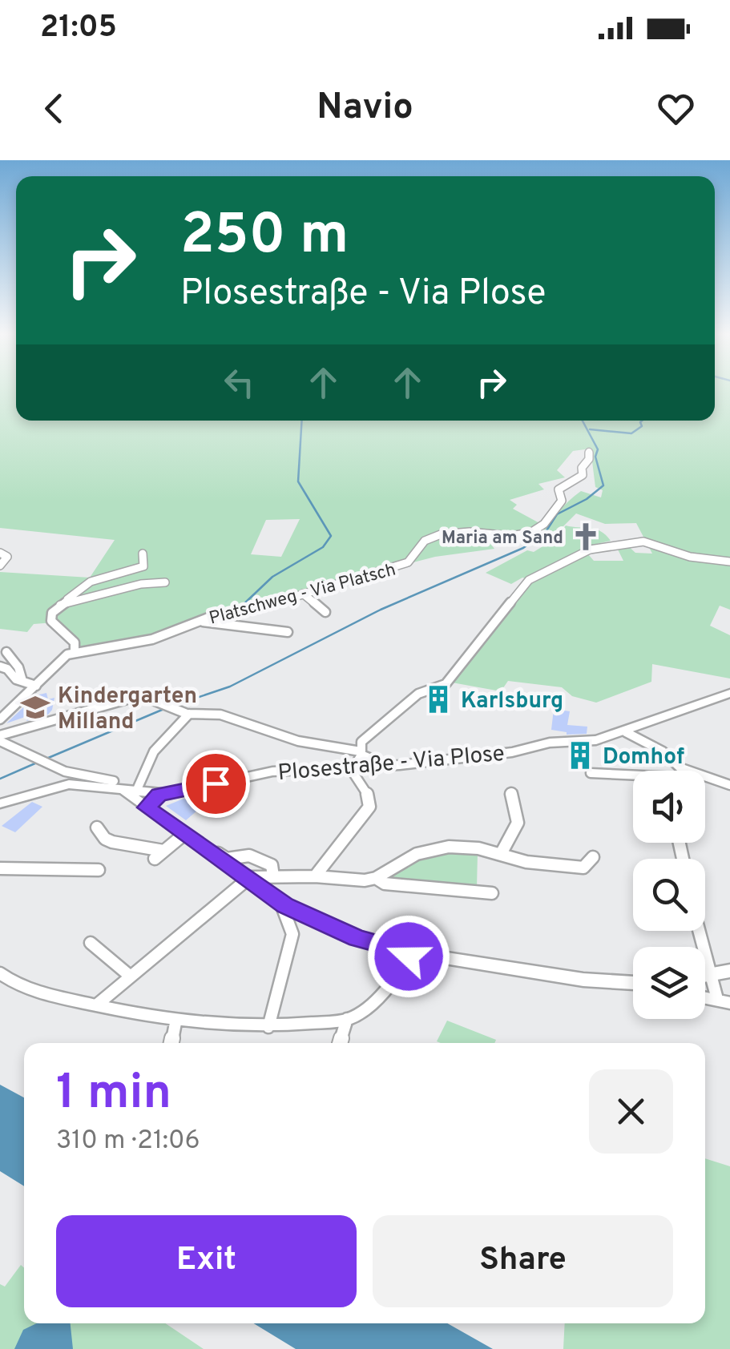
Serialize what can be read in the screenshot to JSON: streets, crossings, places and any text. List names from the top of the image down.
{
  "streets": {
    "street": ["Platschweg - Via Platsch", "Plosestraße - Via Plose"]
  },
  "places": {
    "church": ["Maria am Sand"],
    "building": ["Karlsburg", "Domhof"],
    "school or university": ["Kindergarten Milland"]
  },
  "page": {
    "status": "21:05",
    "header": "Navio",
    "turn": ["250 m", "Plosestraße - Via Plose"],
    "heading": ["1 min", "310 m · 21:06"],
    "buttons": ["Exit", "Share"]
  }
}
